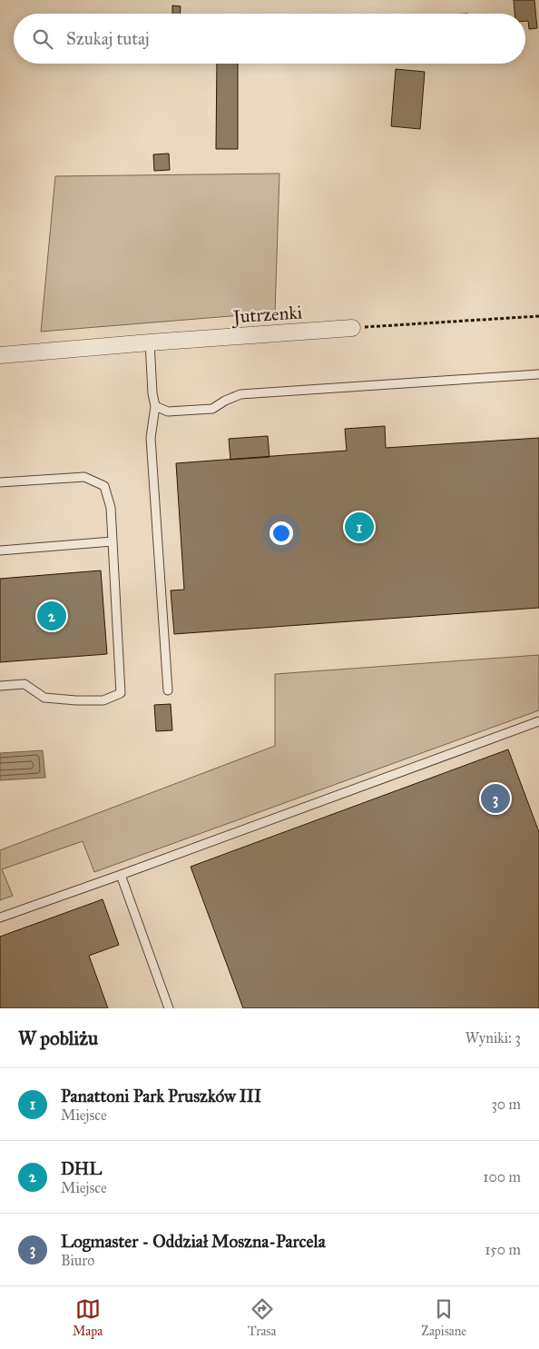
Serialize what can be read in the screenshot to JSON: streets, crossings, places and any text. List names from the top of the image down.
{
  "streets": {
    "street": ["Jutrzenki"]
  },
  "page": {
    "search": "Szukaj tutaj",
    "pins": ["1", "2", "3"],
    "heading": ["W pobliżu", "Wyniki: 3"],
    "list": [
      {
        "mark": "1",
        "name": "Panattoni Park Pruszków III",
        "note": "Miejsce",
        "value": "30 m"
      },
      {
        "mark": "2",
        "name": "DHL",
        "note": "Miejsce",
        "value": "100 m"
      },
      {
        "mark": "3",
        "name": "Logmaster - Oddział Moszna-Parcela",
        "note": "Biuro",
        "value": "150 m"
      }
    ],
    "nav": ["Mapa", "Trasa", "Zapisane"]
  }
}
